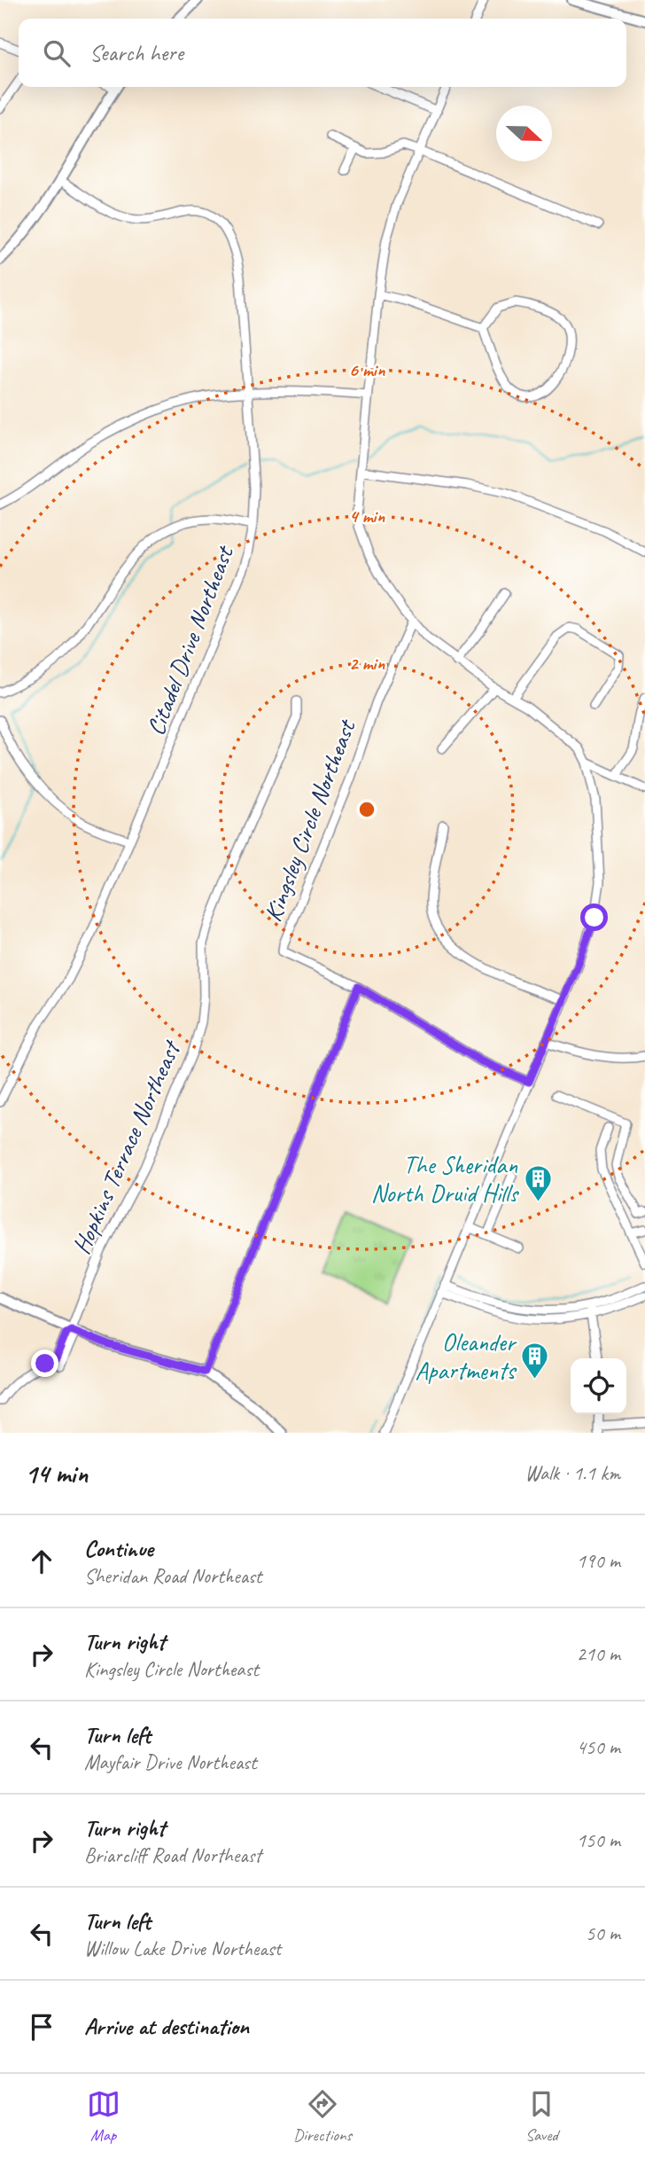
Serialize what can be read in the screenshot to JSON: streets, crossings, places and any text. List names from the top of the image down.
{
  "streets": {
    "street": ["Citadel Drive Northeast", "Kingsley Circle Northeast", "Hopkins Terrace Northeast"]
  },
  "places": {
    "building": ["The Sheridan North Druid Hills", "Oleander Apartments"]
  },
  "north": "right",
  "page": {
    "search": "Search here",
    "heading": ["14 min", "Walk · 1.1 km"],
    "list": [
      ["Continue", "Sheridan Road Northeast", "190 m"],
      ["Turn right", "Kingsley Circle Northeast", "210 m"],
      ["Turn left", "Mayfair Drive Northeast", "450 m"],
      ["Turn right", "Briarcliff Road Northeast", "150 m"],
      ["Turn left", "Willow Lake Drive Northeast", "50 m"],
      "Arrive at destination"
    ],
    "nav": ["Map", "Directions", "Saved"]
  },
  "rings": ["6 min", "4 min", "2 min"]
}
